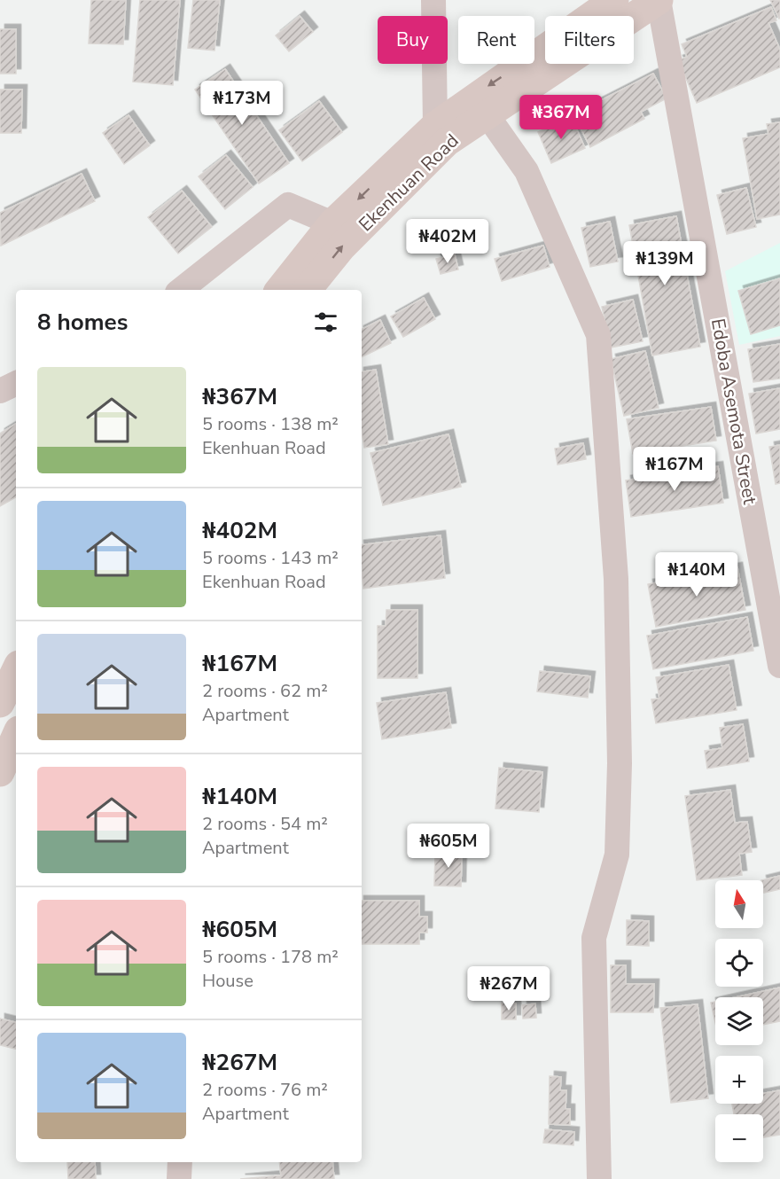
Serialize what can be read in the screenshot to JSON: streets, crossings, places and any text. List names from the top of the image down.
{
  "streets": {
    "main road": ["Ekenhuan Road"],
    "street": ["Edoba Asemota Street"]
  },
  "crossings": [
    ["Ekenhuan Road", "Edoba Asemota Street"]
  ],
  "north": "top",
  "page": {
    "chip": ["Buy", "Rent", "Filters"],
    "price": [
      "₦173M",
      "₦367M",
      "₦402M",
      "₦139M",
      "₦167M",
      "₦140M",
      "₦605M",
      "₦267M"
    ],
    "heading": "8 homes",
    "list": [
      {
        "name": "₦367M",
        "note": "5 rooms · 138 m² · Ekenhuan Road"
      },
      {
        "name": "₦402M",
        "note": "5 rooms · 143 m² · Ekenhuan Road"
      },
      {
        "name": "₦167M",
        "note": "2 rooms · 62 m² · Apartment"
      },
      {
        "name": "₦140M",
        "note": "2 rooms · 54 m² · Apartment"
      },
      {
        "name": "₦605M",
        "note": "5 rooms · 178 m² · House"
      },
      {
        "name": "₦267M",
        "note": "2 rooms · 76 m² · Apartment"
      }
    ],
    "map_buttons": ["+", "−"]
  }
}
